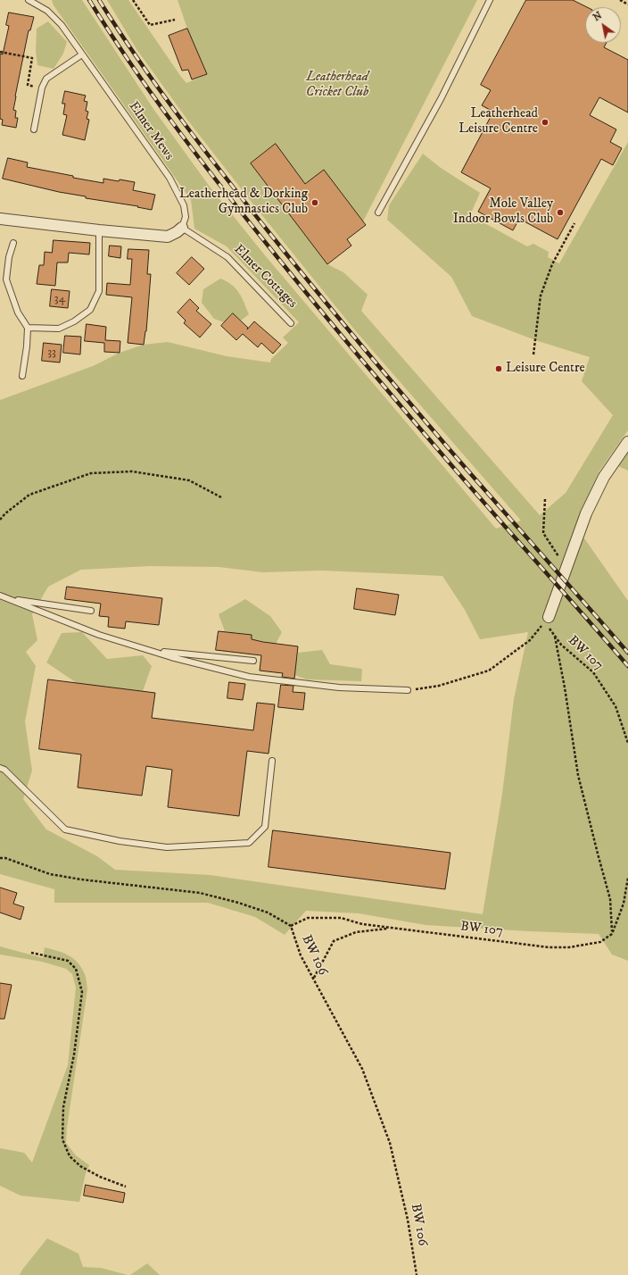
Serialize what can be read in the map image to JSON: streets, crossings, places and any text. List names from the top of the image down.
{
  "streets": {
    "lane": ["Elmer Mews", "Elmer Cottages"],
    "path": ["BW 107", "BW 106"]
  },
  "crossings": [
    ["Elmer Mews", "Elmer Cottages"],
    ["BW 107", "BW 106"]
  ],
  "parks": ["Leatherhead Cricket Club"],
  "places": [
    "Leatherhead Leisure Centre",
    "Leatherhead & Dorking Gymnastics Club",
    "Mole Valley Indoor Bowls Club",
    "Leisure Centre"
  ],
  "house_numbers": ["34", "33"],
  "north": "top left"
}
